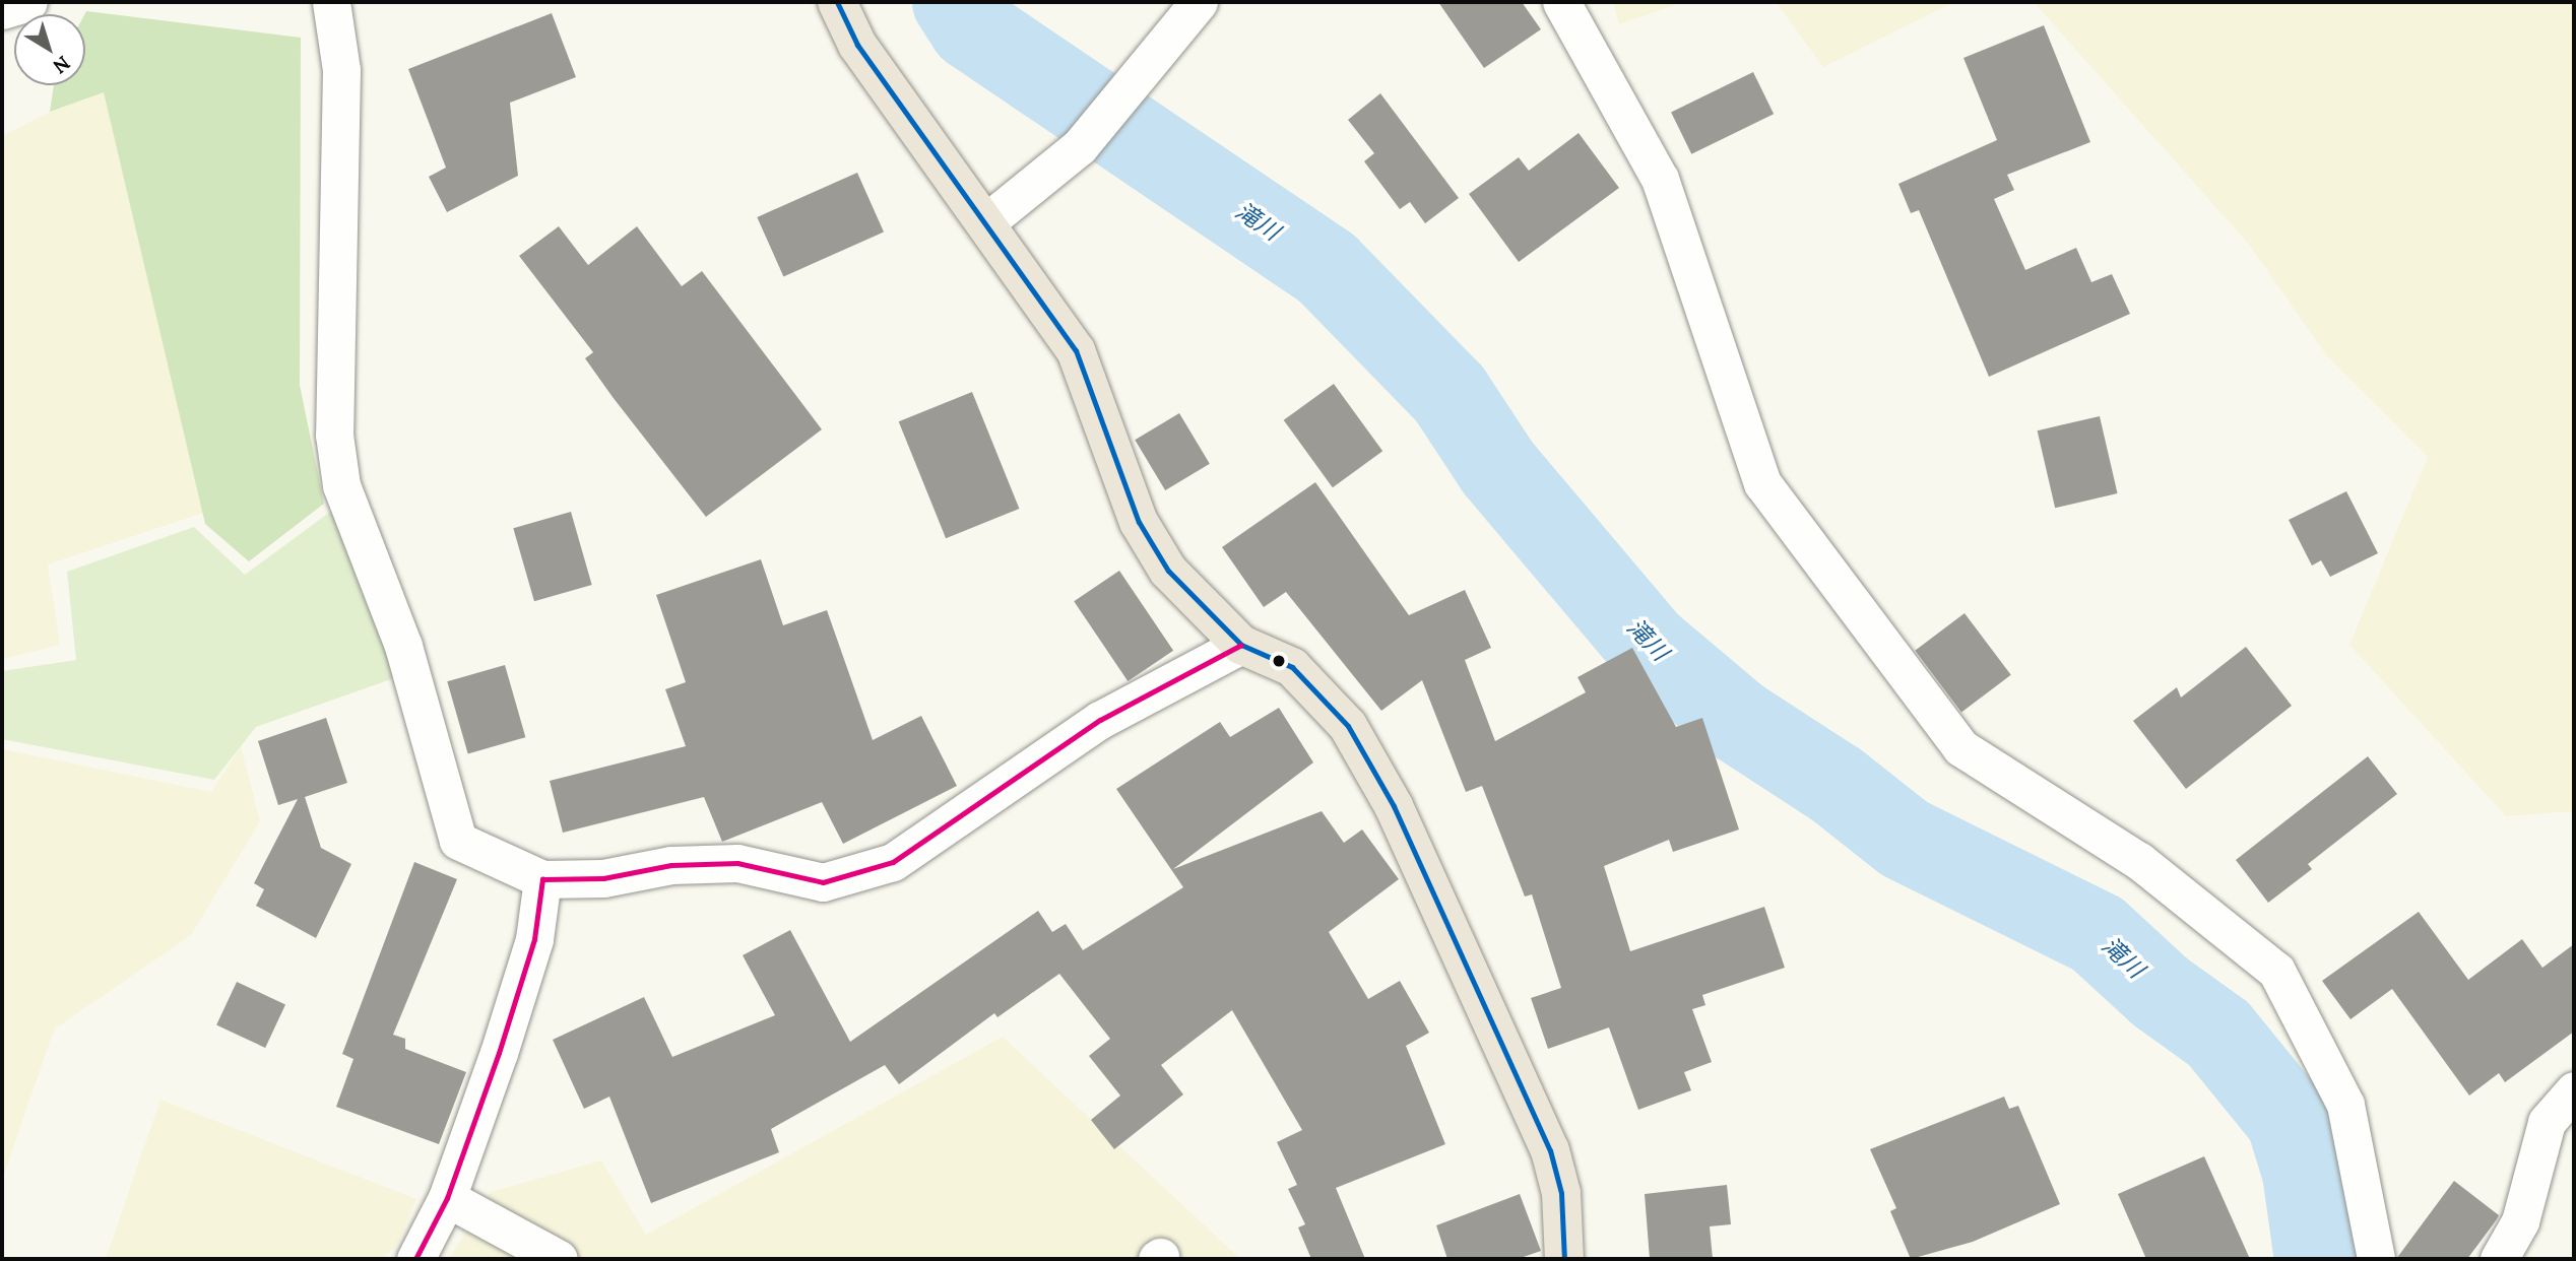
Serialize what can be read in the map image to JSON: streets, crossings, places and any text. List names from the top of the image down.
{
  "water": ["滝川"],
  "north": "bottom right"
}
